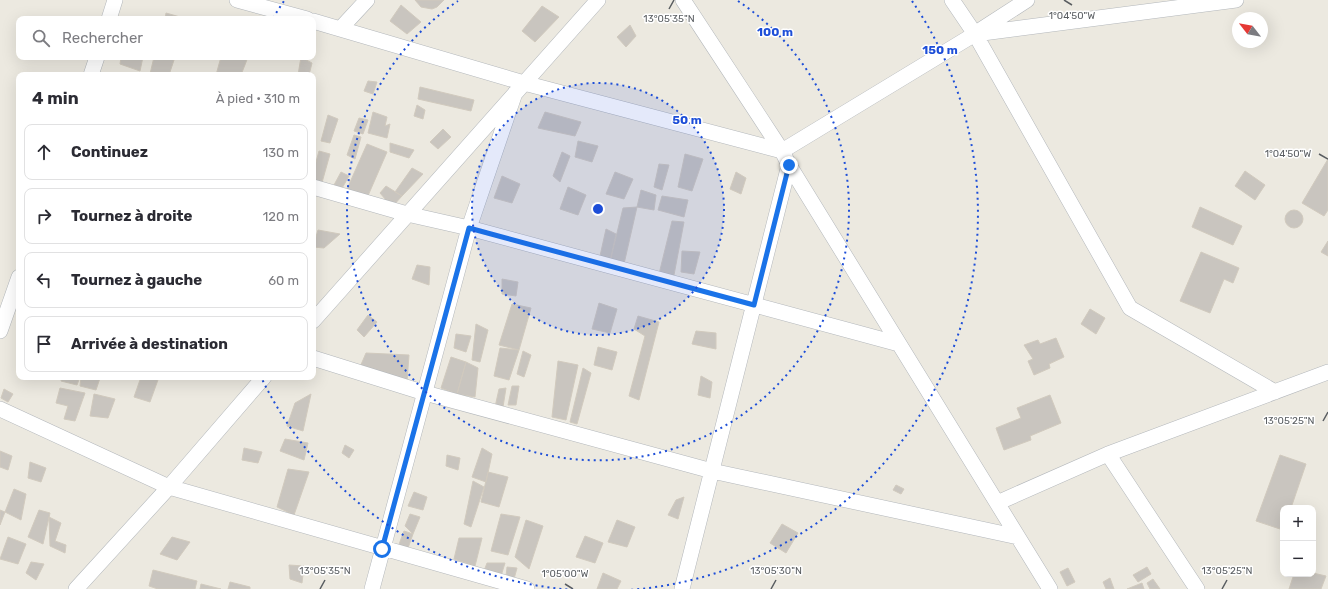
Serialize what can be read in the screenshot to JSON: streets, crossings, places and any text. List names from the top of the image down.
{
  "north": "top left",
  "page": {
    "search": "Rechercher",
    "heading": ["4 min", "À pied · 310 m"],
    "list": [
      ["Continuez", "130 m"],
      ["Tournez à droite", "120 m"],
      ["Tournez à gauche", "60 m"],
      "Arrivée à destination"
    ],
    "map_buttons": ["+", "−"]
  },
  "coordinates": [
    "1°04'50\"W",
    "13°05'35\"N",
    "13°05'25\"N",
    "13°05'30\"N",
    "1°05'00\"W"
  ],
  "rings": ["100 m", "150 m", "50 m"]
}
